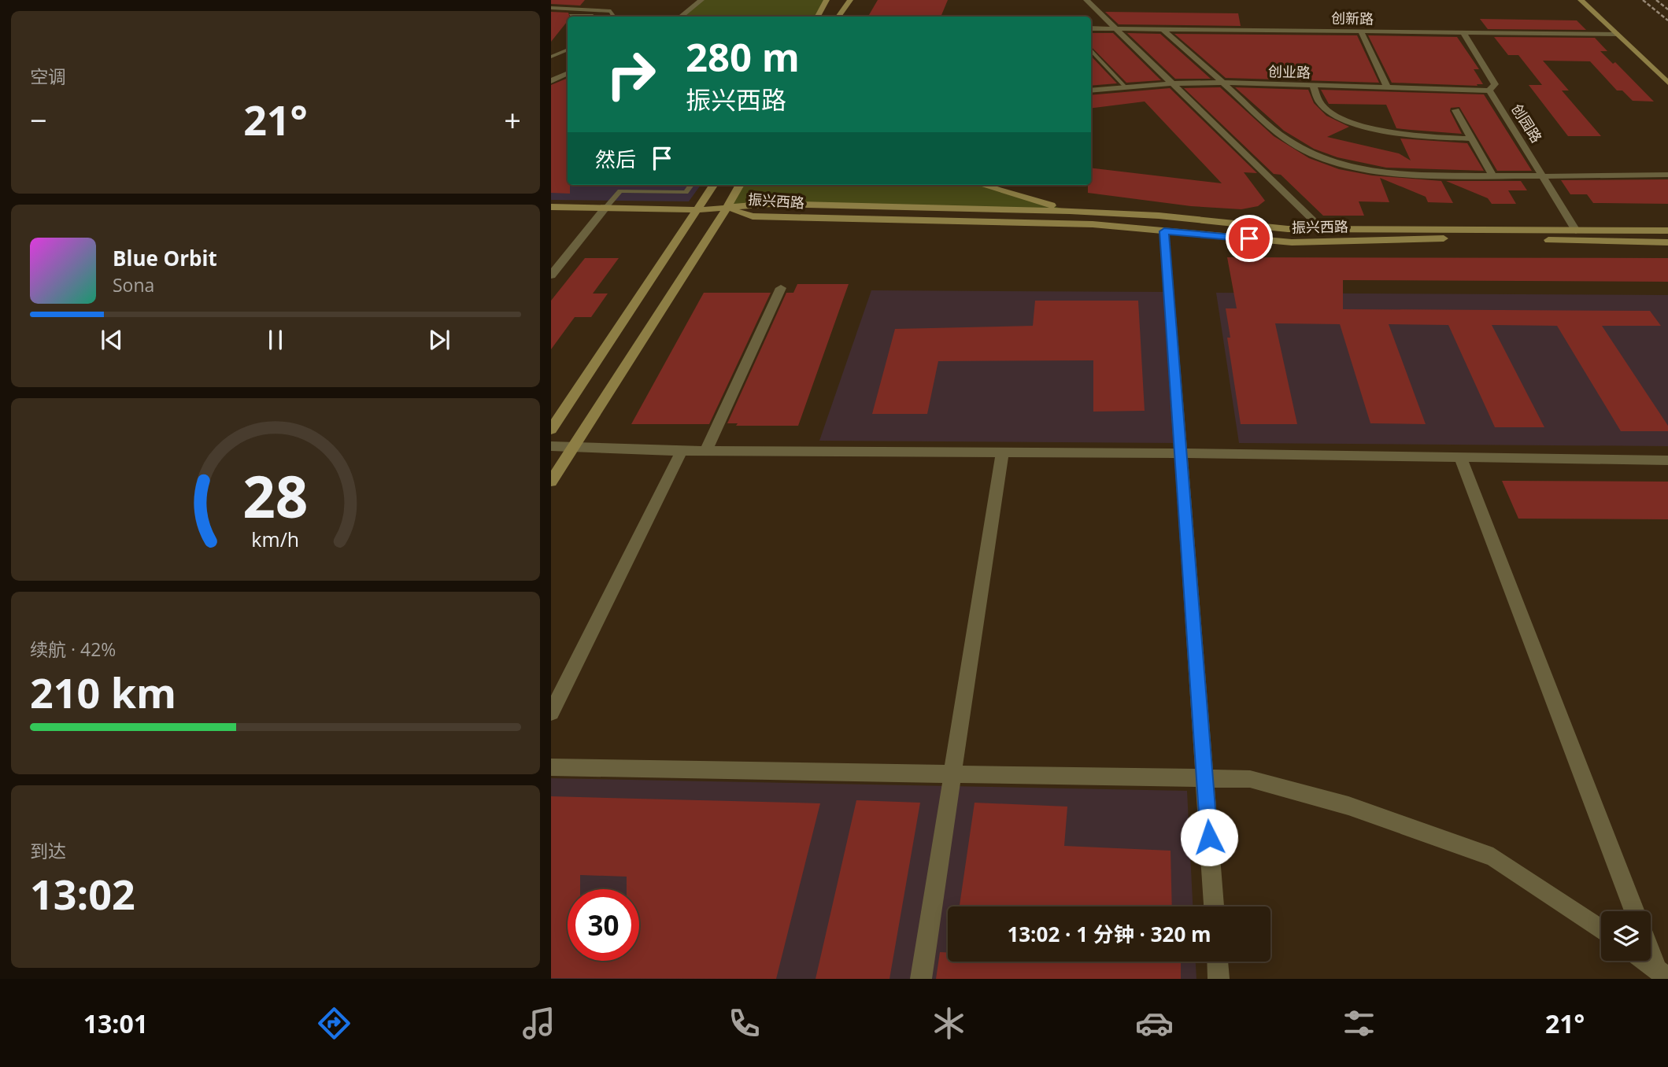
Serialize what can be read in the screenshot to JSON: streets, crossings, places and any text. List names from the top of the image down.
{
  "streets": {
    "main road": ["振兴西路"],
    "street": ["创新路", "创业路", "创园路"]
  },
  "crossings": [
    ["创新路", "创园路"],
    ["创业路", "创园路"],
    ["创园路", "振兴西路"]
  ],
  "page": {
    "tile": [
      "空调",
      ["续航 · 42%", "210 km"],
      ["到达", "13:02"]
    ],
    "turn": ["280 m", "振兴西路"],
    "heat": ["−", "21°", "+"],
    "then": "然后",
    "song": ["Blue Orbit", "Sona"],
    "limit": "30",
    "trip": "13:02 · 1 分钟 · 320 m",
    "tabs": ["13:01", "21°"],
    "gauge": ["28", "km/h"]
  }
}
